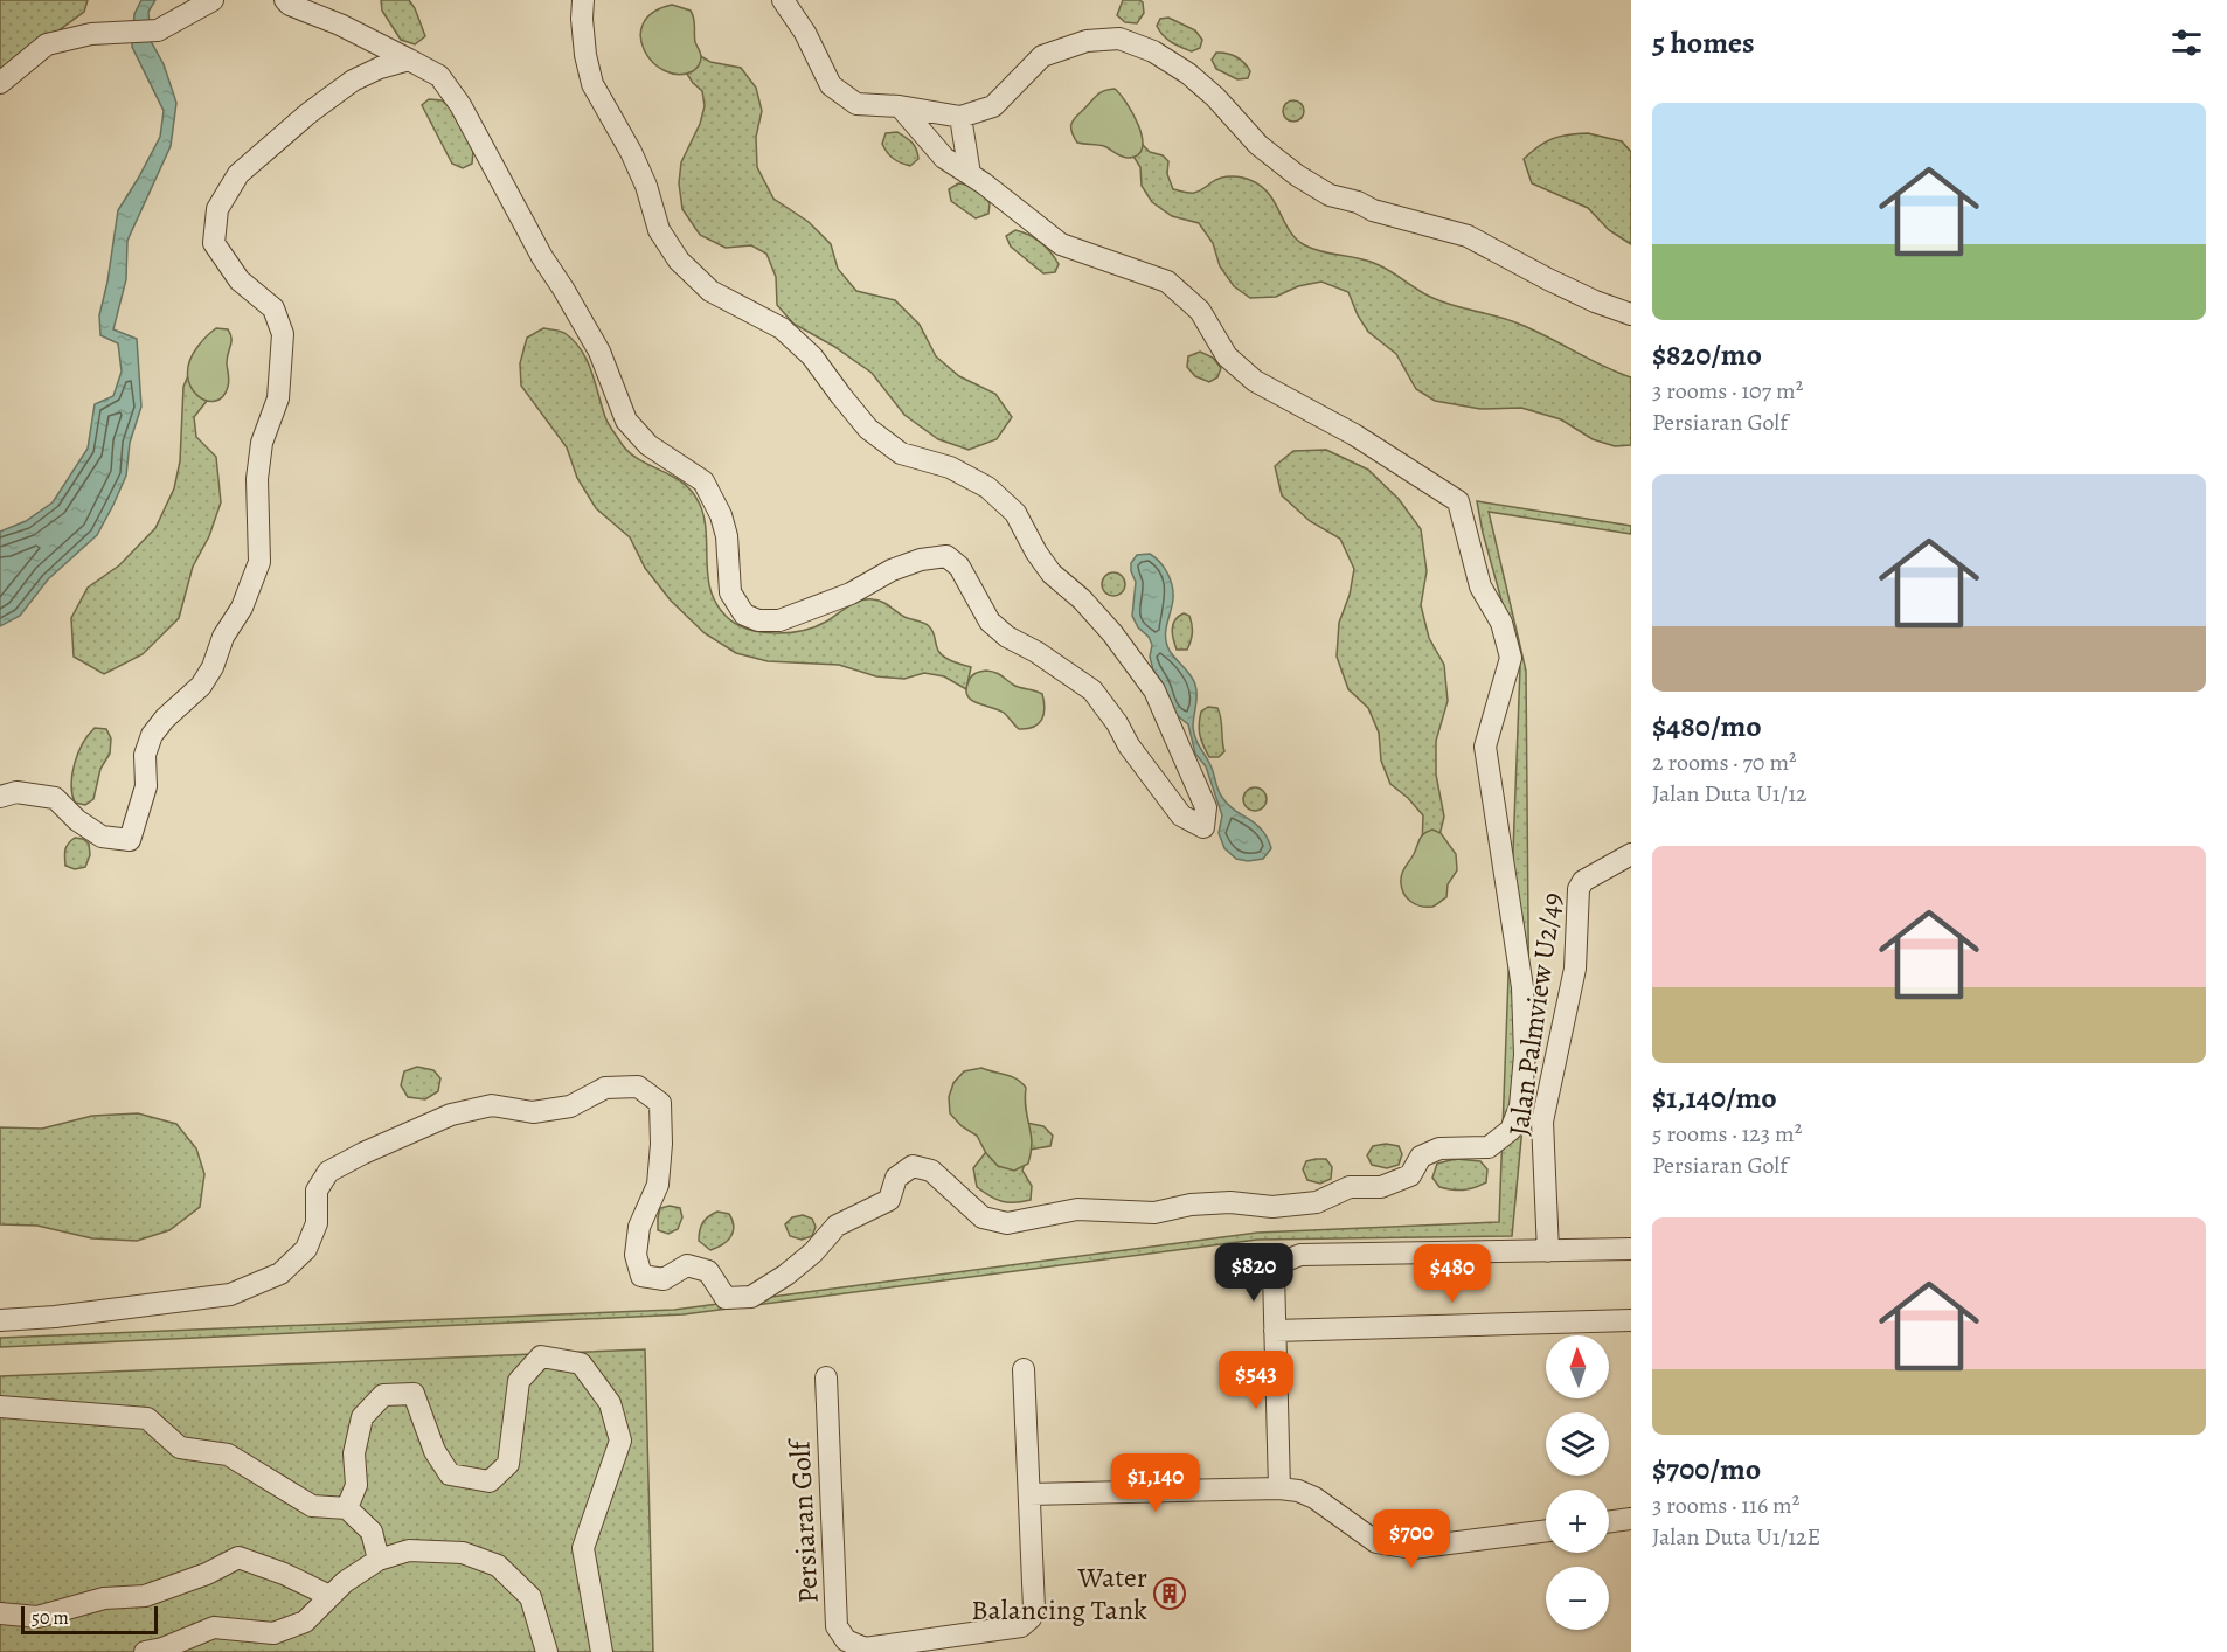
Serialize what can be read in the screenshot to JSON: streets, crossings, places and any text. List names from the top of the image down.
{
  "streets": {
    "street": ["Jalan Palmview U2/49", "Persiaran Golf"]
  },
  "places": {
    "building": ["Water Balancing Tank"]
  },
  "scale_bar": "50 m",
  "north": "top",
  "page": {
    "heading": "5 homes",
    "list": [
      {
        "name": "$820/mo",
        "note": "3 rooms · 107 m² · Persiaran Golf"
      },
      {
        "name": "$480/mo",
        "note": "2 rooms · 70 m² · Jalan Duta U1/12"
      },
      {
        "name": "$1,140/mo",
        "note": "5 rooms · 123 m² · Persiaran Golf"
      },
      {
        "name": "$700/mo",
        "note": "3 rooms · 116 m² · Jalan Duta U1/12E"
      }
    ],
    "price": [
      "$820",
      "$480",
      "$543",
      "$1,140",
      "$700"
    ],
    "map_buttons": ["+", "−"],
    "scale": "50 m"
  }
}
